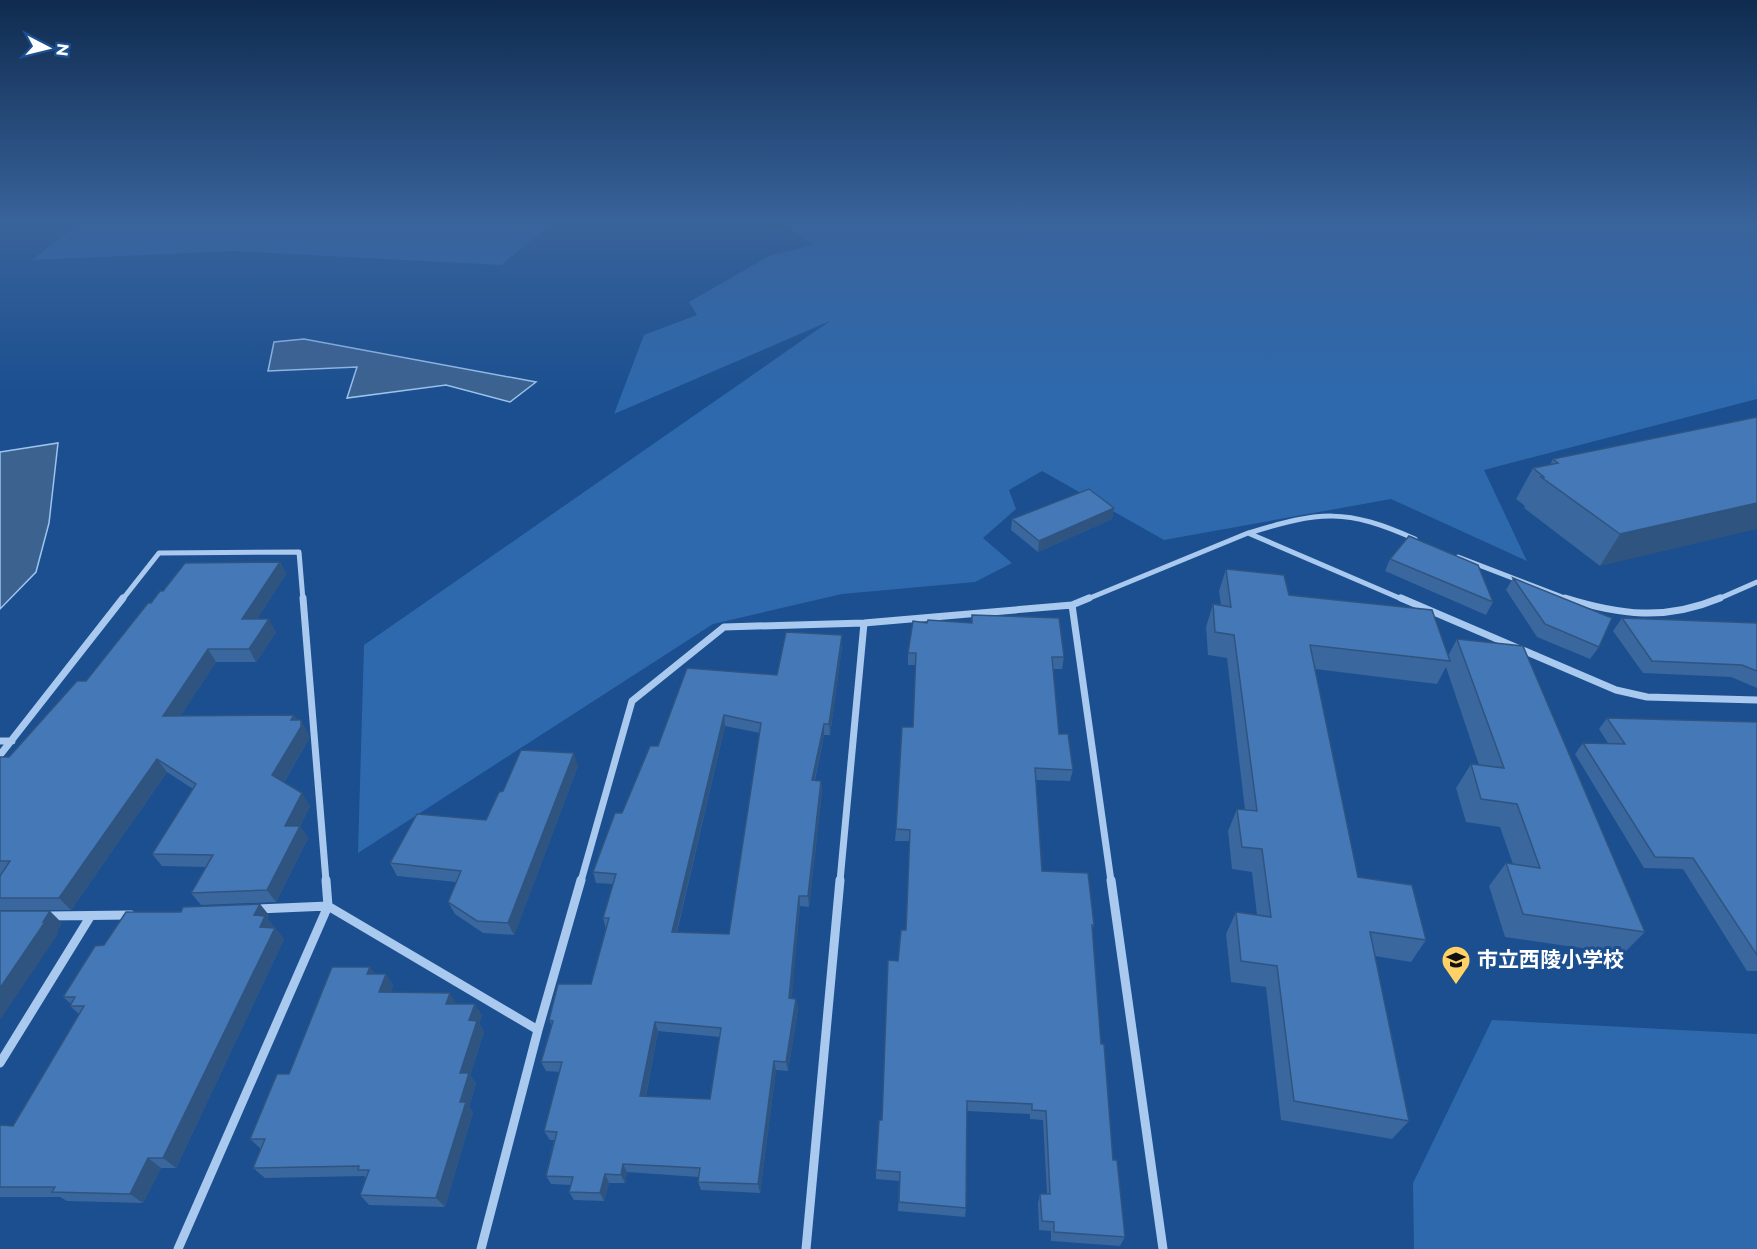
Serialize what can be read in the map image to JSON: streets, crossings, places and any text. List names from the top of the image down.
{
  "places": {
    "school or university": ["市立西陵小学校"]
  },
  "north": "right"
}
